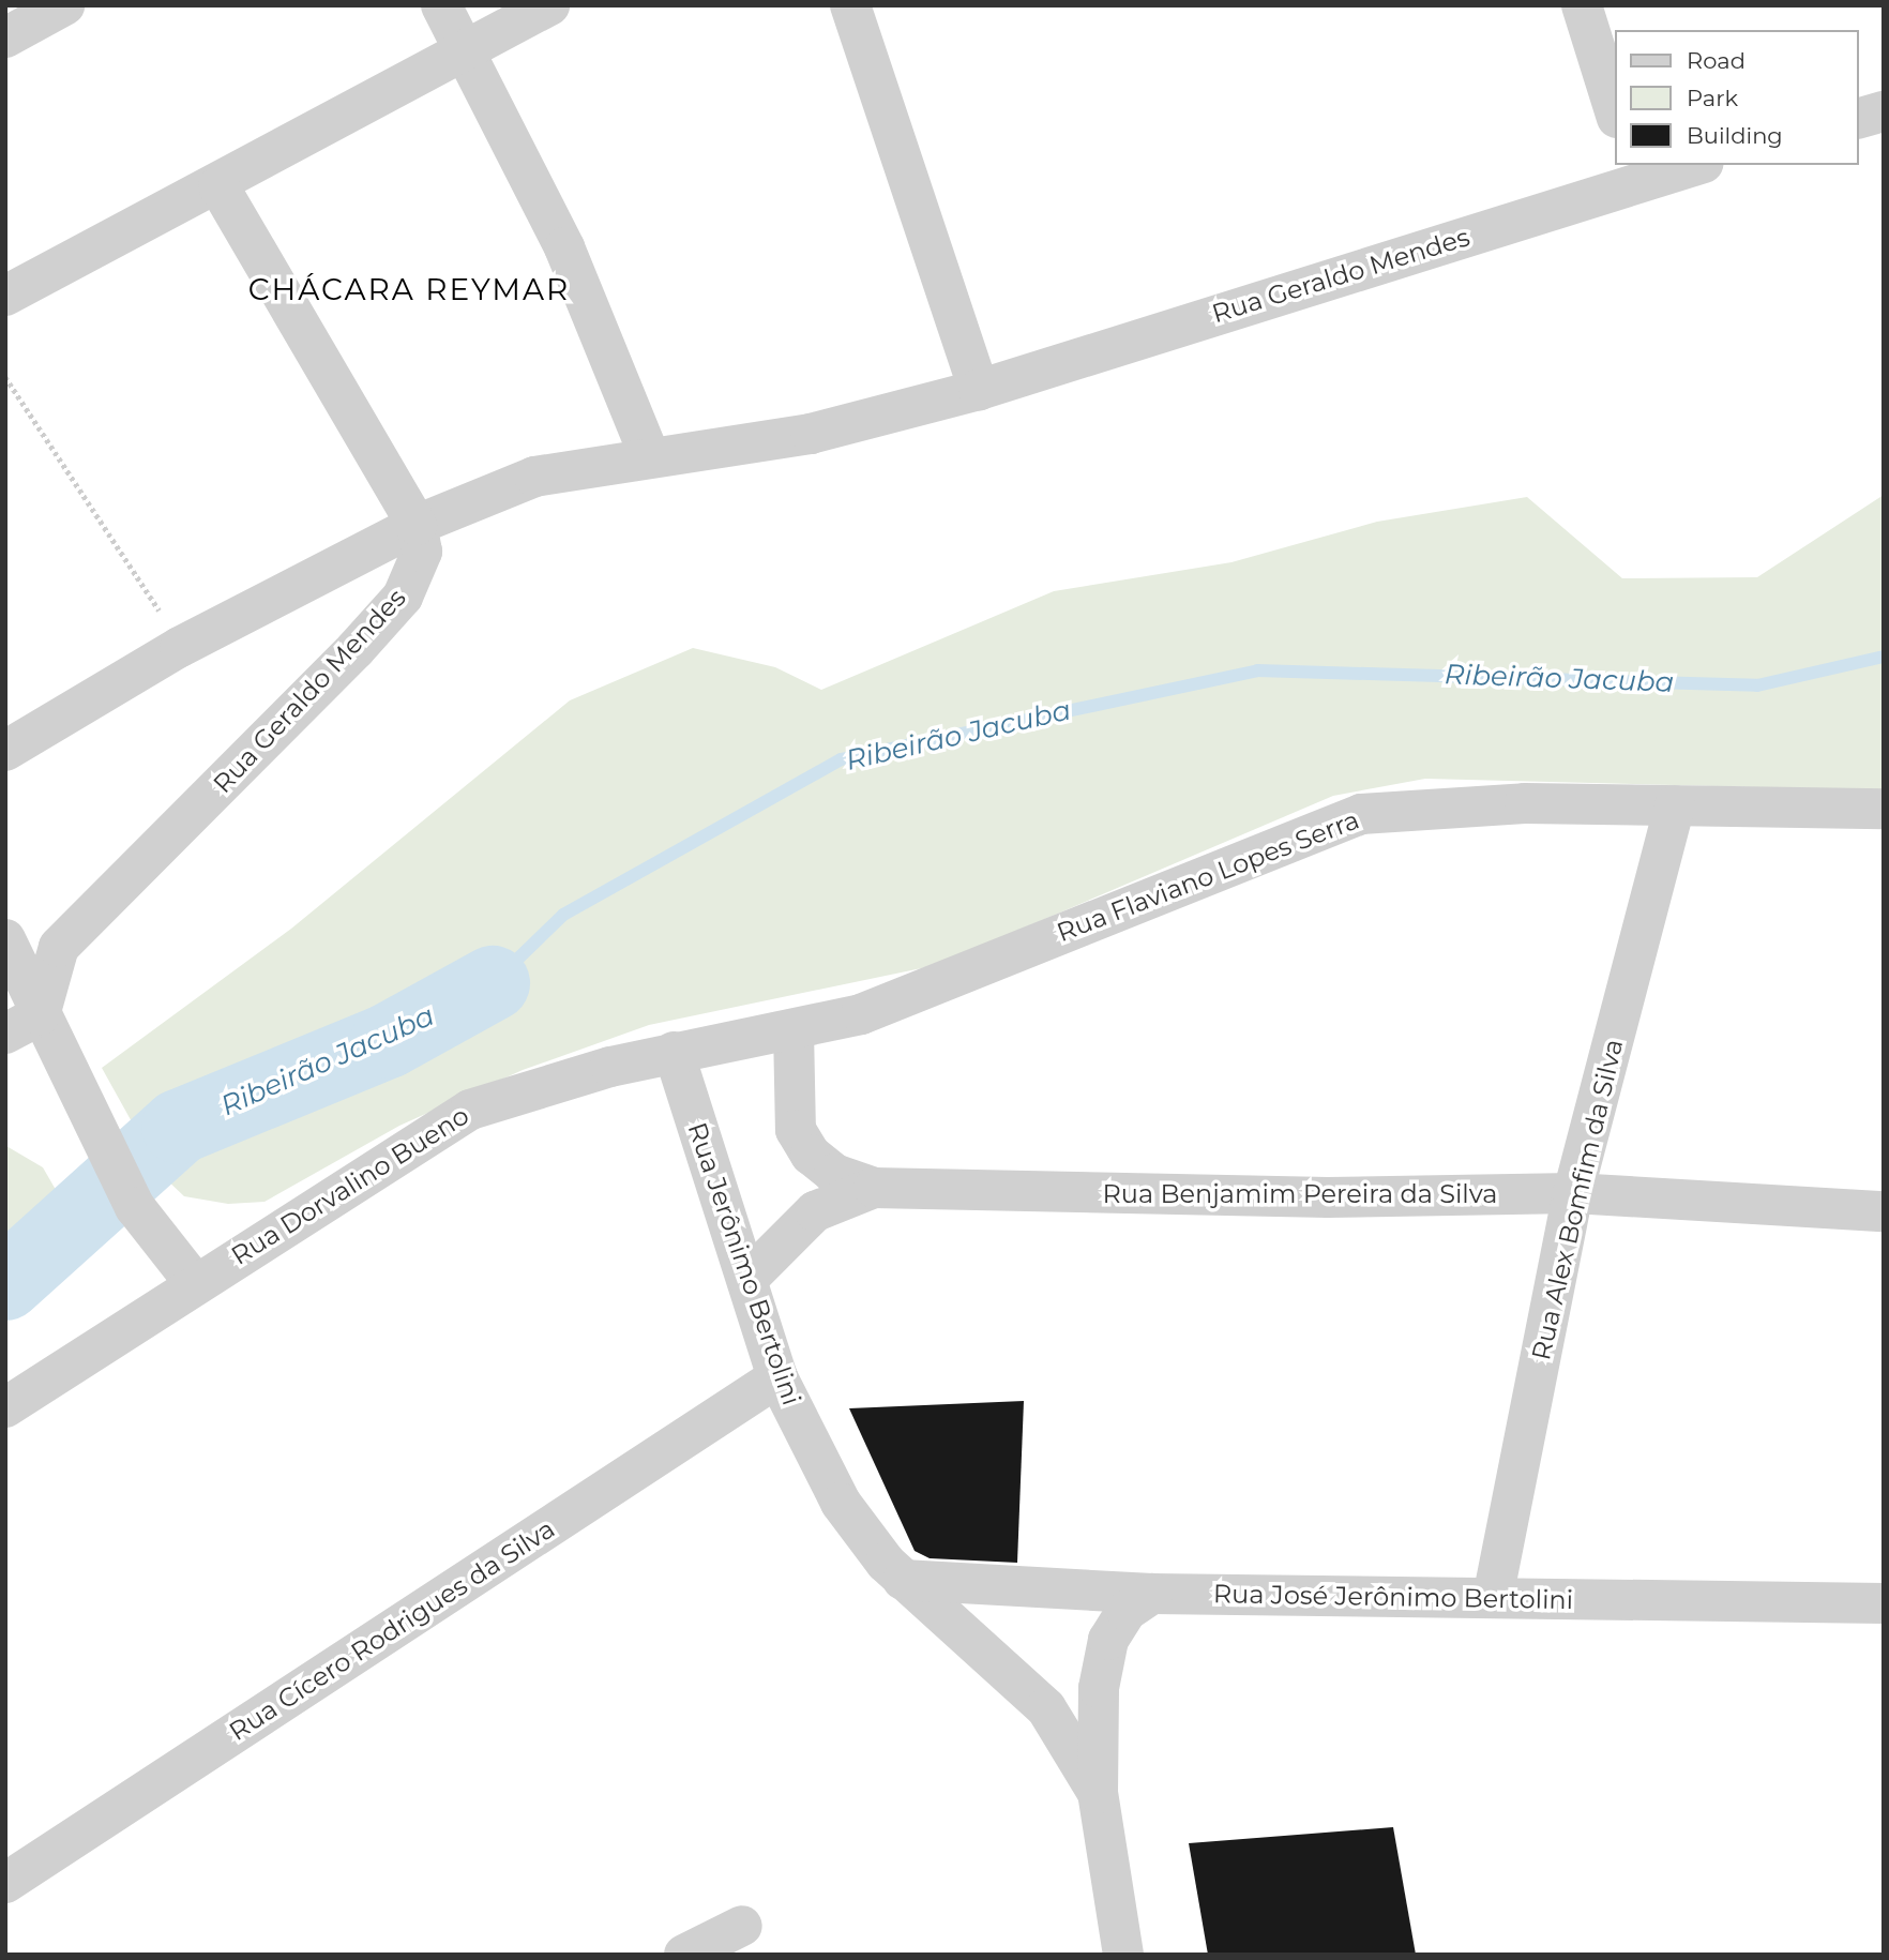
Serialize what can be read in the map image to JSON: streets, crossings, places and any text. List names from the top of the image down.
{
  "streets": {
    "street": [
      "Rua Geraldo Mendes",
      "Rua Flaviano Lopes Serra",
      "Rua Dorvalino Bueno",
      "Rua Benjamim Pereira da Silva",
      "Rua Alex Bomfim da Silva",
      "Rua Jerônimo Bertolini",
      "Rua José Jerônimo Bertolini",
      "Rua Cícero Rodrigues da Silva"
    ]
  },
  "crossings": [
    ["Rua Flaviano Lopes Serra", "Rua Dorvalino Bueno"],
    ["Rua Flaviano Lopes Serra", "Rua Alex Bomfim da Silva"],
    ["Rua Dorvalino Bueno", "Rua Jerônimo Bertolini"],
    ["Rua Benjamim Pereira da Silva", "Rua Alex Bomfim da Silva"],
    ["Rua Benjamim Pereira da Silva", "Rua Jerônimo Bertolini"],
    ["Rua Alex Bomfim da Silva", "Rua José Jerônimo Bertolini"],
    ["Rua Jerônimo Bertolini", "Rua José Jerônimo Bertolini"],
    ["Rua Jerônimo Bertolini", "Rua Cícero Rodrigues da Silva"]
  ],
  "districts": ["CHÁCARA REYMAR"],
  "water": ["Ribeirão Jacuba"],
  "legend": ["Road", "Park", "Building"]
}
